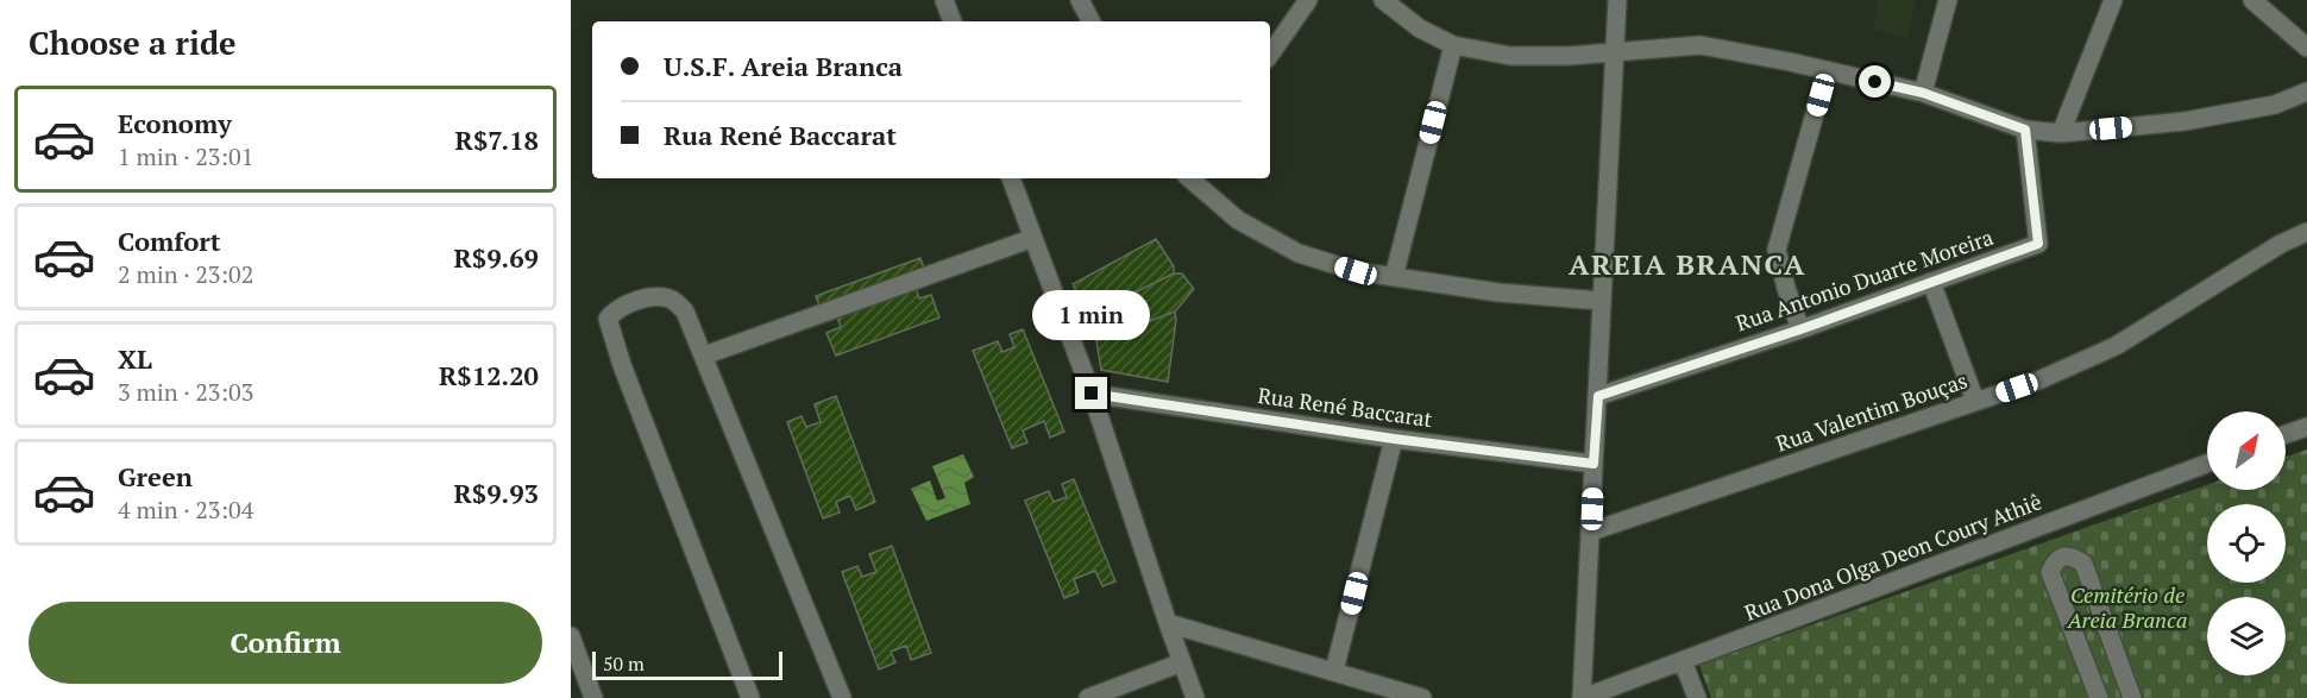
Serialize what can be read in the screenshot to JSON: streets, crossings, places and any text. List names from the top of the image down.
{
  "streets": {
    "street": [
      "Rua Antonio Duarte Moreira",
      "Rua René Baccarat",
      "Rua Valentim Bouças",
      "Rua Dona Olga Deon Coury Athiê"
    ]
  },
  "districts": ["AREIA BRANCA"],
  "parks": ["Cemitério de Areia Branca"],
  "scale_bar": "50 m",
  "north": "top right",
  "page": {
    "heading": "Choose a ride",
    "banner": ["U.S.F. Areia Branca", "Rua René Baccarat"],
    "list": [
      {
        "name": "Economy",
        "note": "1 min · 23:01",
        "value": "R$7.18"
      },
      {
        "name": "Comfort",
        "note": "2 min · 23:02",
        "value": "R$9.69"
      },
      {
        "name": "XL",
        "note": "3 min · 23:03",
        "value": "R$12.20"
      },
      {
        "name": "Green",
        "note": "4 min · 23:04",
        "value": "R$9.93"
      }
    ],
    "bubble": "1 min",
    "buttons": "Confirm",
    "scale": "50 m"
  }
}
